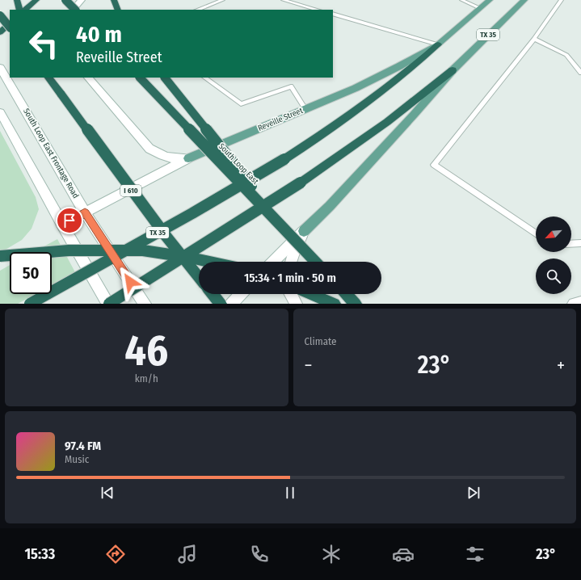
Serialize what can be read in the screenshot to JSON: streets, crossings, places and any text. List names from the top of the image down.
{
  "streets": {
    "highway": ["TX 35", "South Loop East", "I 610"],
    "main road": ["Reveille Street", "South Loop East Frontage Road"]
  },
  "crossings": [
    ["TX 35", "Reveille Street"],
    ["Reveille Street", "South Loop East Frontage Road"]
  ],
  "north": "bottom left",
  "page": {
    "turn": ["40 m", "Reveille Street"],
    "limit": "50",
    "trip": "15:34 · 1 min · 50 m",
    "tile": [
      ["46", "km/h"],
      "Climate"
    ],
    "heat": ["−", "23°", "+"],
    "song": ["97.4 FM", "Music"],
    "tabs": ["15:33", "23°"]
  }
}
